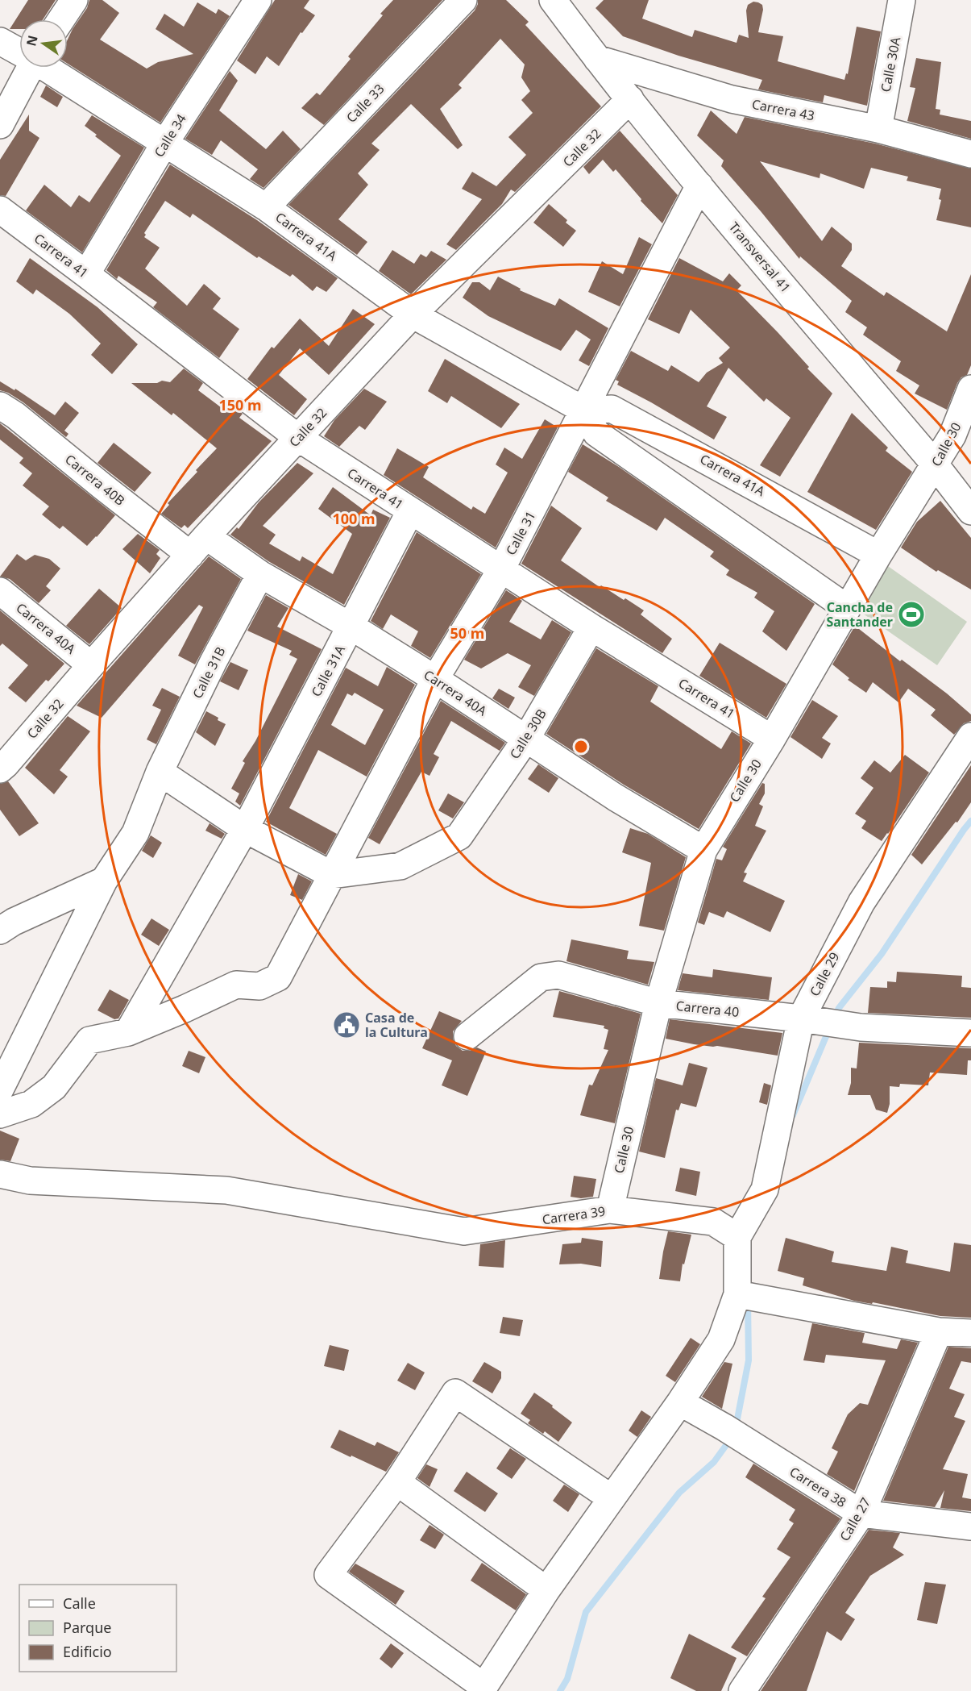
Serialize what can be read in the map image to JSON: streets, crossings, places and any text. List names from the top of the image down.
{
  "streets": {
    "street": [
      "Calle 30A",
      "Calle 33",
      "Carrera 43",
      "Calle 34",
      "Calle 32",
      "Carrera 41A",
      "Carrera 41",
      "Transversal 41",
      "Calle 30",
      "Carrera 40B",
      "Calle 31",
      "Carrera 40A",
      "Calle 31A",
      "Calle 31B",
      "Calle 30B",
      "Calle 29",
      "Carrera 40",
      "Carrera 39",
      "Carrera 38",
      "Calle 27"
    ]
  },
  "crossings": [
    ["Calle 30A", "Carrera 43"],
    ["Calle 33", "Carrera 41A"],
    ["Carrera 43", "Transversal 41"],
    ["Calle 34", "Carrera 41A"],
    ["Calle 34", "Carrera 41"],
    ["Calle 32", "Carrera 41A"],
    ["Calle 32", "Carrera 41"],
    ["Calle 32", "Transversal 41"],
    ["Calle 32", "Carrera 40B"],
    ["Calle 32", "Carrera 40A"],
    ["Carrera 41A", "Calle 30"],
    ["Carrera 41A", "Calle 31"],
    ["Carrera 41", "Calle 30"],
    ["Carrera 41", "Calle 31"],
    ["Carrera 41", "Calle 31A"],
    ["Carrera 41", "Calle 30B"],
    ["Transversal 41", "Calle 30"],
    ["Transversal 41", "Calle 31"],
    ["Calle 30", "Carrera 40A"],
    ["Calle 30", "Carrera 40"],
    ["Calle 30", "Carrera 39"],
    ["Carrera 40B", "Carrera 40A"],
    ["Calle 31", "Carrera 40A"],
    ["Calle 31", "Calle 31A"],
    ["Calle 31", "Calle 30B"],
    ["Carrera 40A", "Calle 31A"],
    ["Carrera 40A", "Calle 31B"],
    ["Carrera 40A", "Calle 30B"],
    ["Calle 29", "Carrera 40"],
    ["Calle 29", "Carrera 39"],
    ["Carrera 38", "Calle 27"]
  ],
  "places": {
    "sports": ["Cancha de Santander"],
    "public building": ["Casa de la Cultura"]
  },
  "legend": ["Calle", "Parque", "Edificio"],
  "north": "left",
  "rings": ["150 m", "100 m", "50 m"]
}
